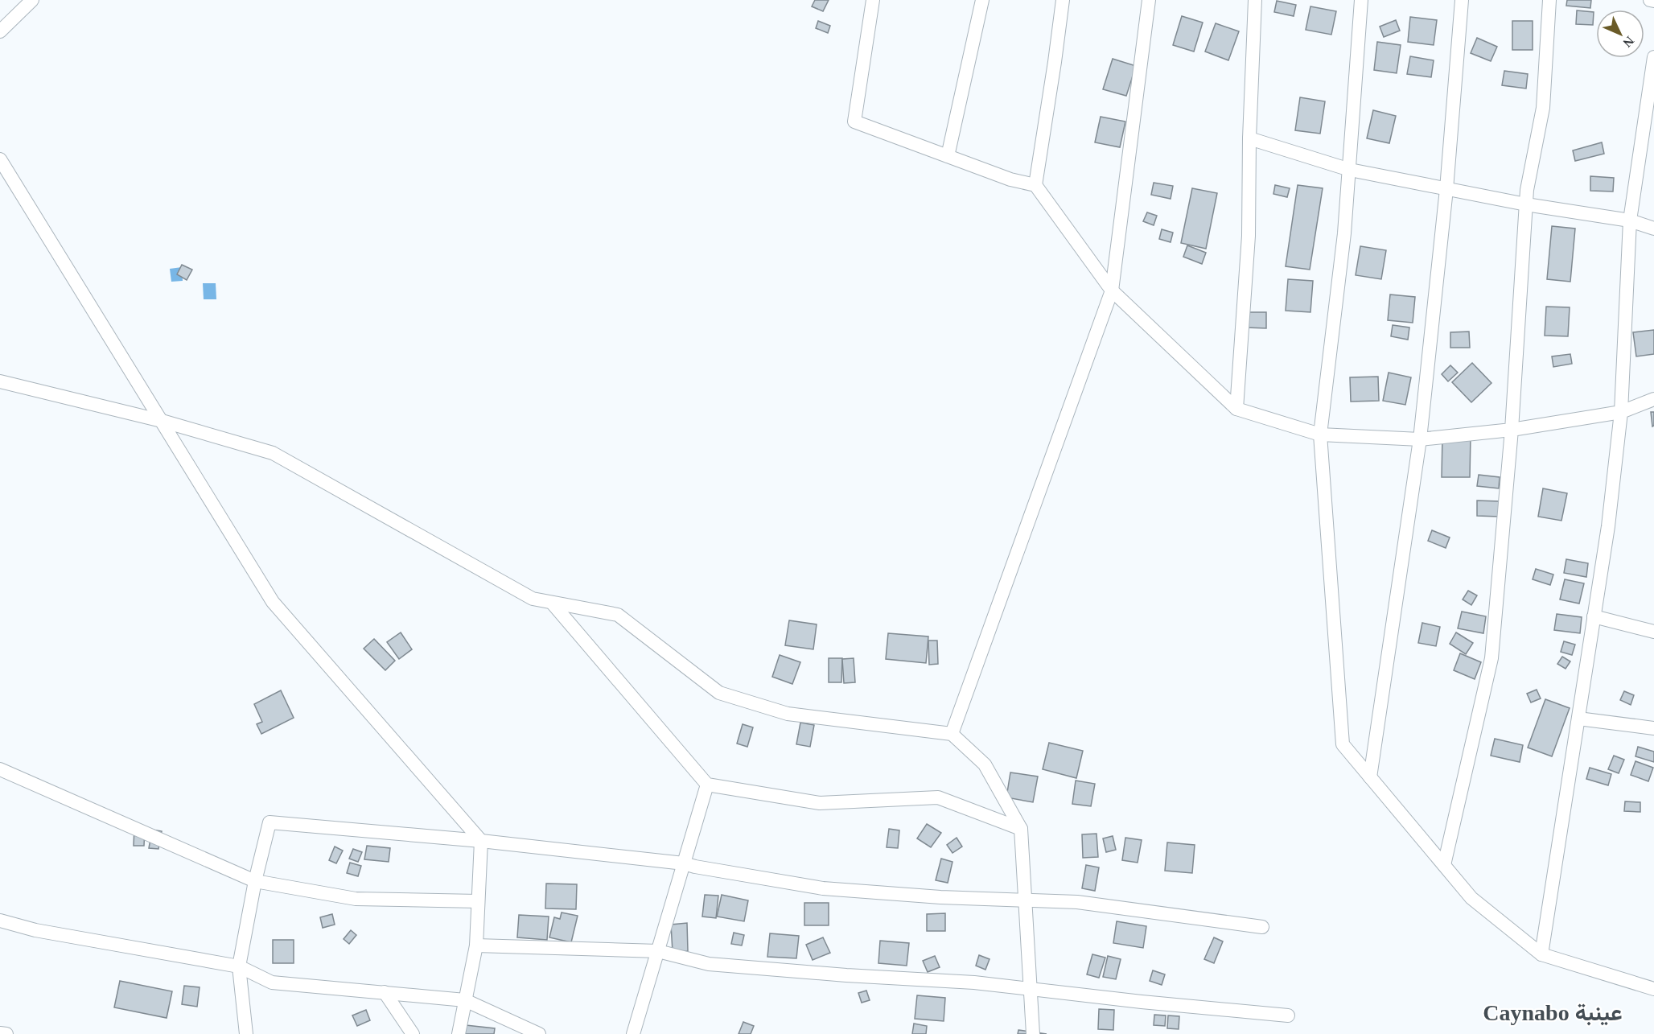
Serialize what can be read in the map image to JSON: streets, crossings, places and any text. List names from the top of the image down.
{
  "districts": ["Caynabo عينبة"],
  "north": "bottom right"
}
